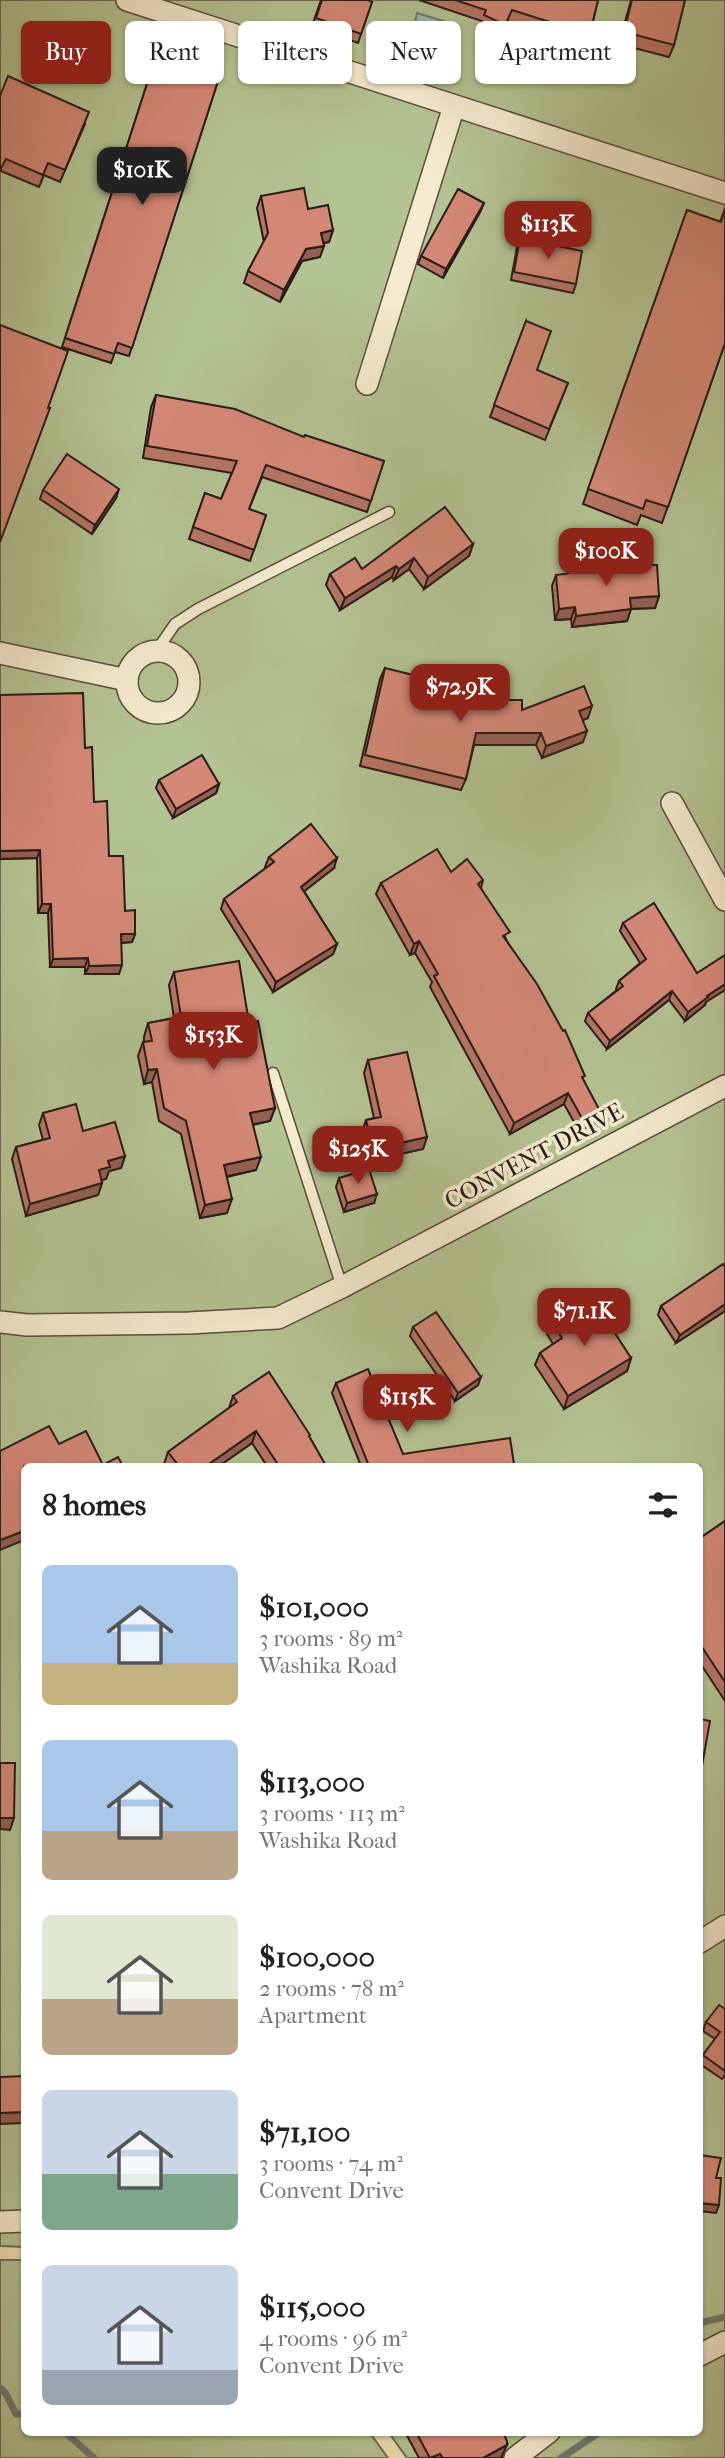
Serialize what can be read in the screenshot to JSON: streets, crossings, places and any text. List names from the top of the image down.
{
  "streets": {
    "street": ["CONVENT DRIVE"]
  },
  "page": {
    "chip": [
      "Buy",
      "Rent",
      "Filters",
      "New",
      "Apartment"
    ],
    "price": [
      "$101K",
      "$113K",
      "$100K",
      "$72.9K",
      "$153K",
      "$125K",
      "$71.1K",
      "$115K"
    ],
    "heading": "8 homes",
    "list": [
      {
        "name": "$101,000",
        "note": "3 rooms · 89 m² · Washika Road"
      },
      {
        "name": "$113,000",
        "note": "3 rooms · 113 m² · Washika Road"
      },
      {
        "name": "$100,000",
        "note": "2 rooms · 78 m² · Apartment"
      },
      {
        "name": "$71,100",
        "note": "3 rooms · 74 m² · Convent Drive"
      },
      {
        "name": "$115,000",
        "note": "4 rooms · 96 m² · Convent Drive"
      }
    ]
  }
}
